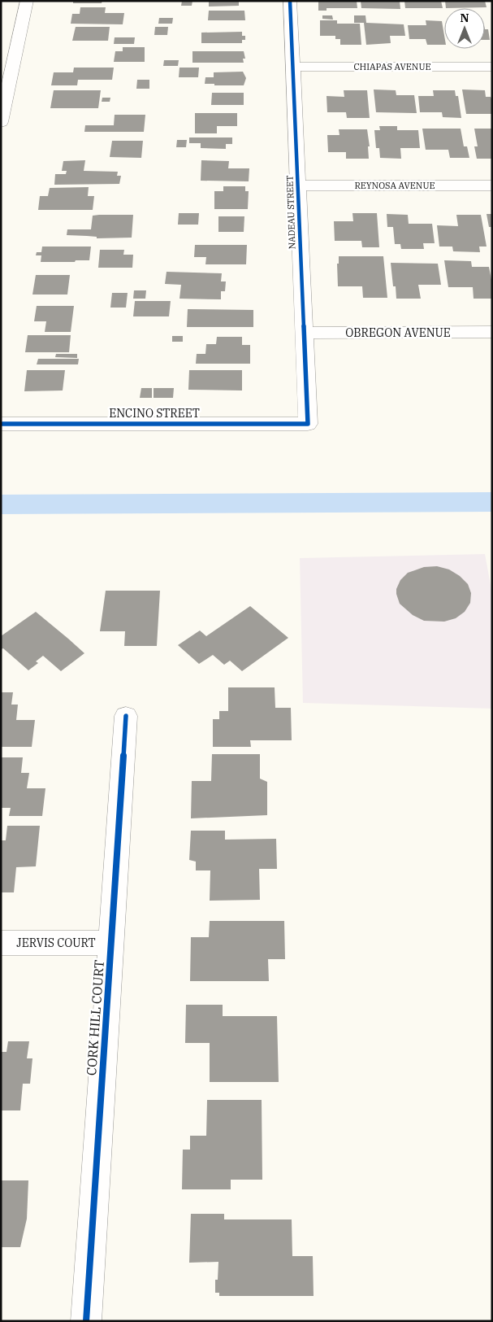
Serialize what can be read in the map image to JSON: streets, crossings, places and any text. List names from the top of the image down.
{
  "streets": {
    "street": [
      "CHIAPAS AVENUE",
      "REYNOSA AVENUE",
      "NADEAU STREET",
      "OBREGON AVENUE",
      "ENCINO STREET",
      "JERVIS COURT",
      "CORK HILL COURT"
    ]
  },
  "crossings": [
    ["CHIAPAS AVENUE", "NADEAU STREET"],
    ["REYNOSA AVENUE", "NADEAU STREET"],
    ["NADEAU STREET", "OBREGON AVENUE"],
    ["NADEAU STREET", "ENCINO STREET"],
    ["JERVIS COURT", "CORK HILL COURT"]
  ],
  "north": "top"
}
